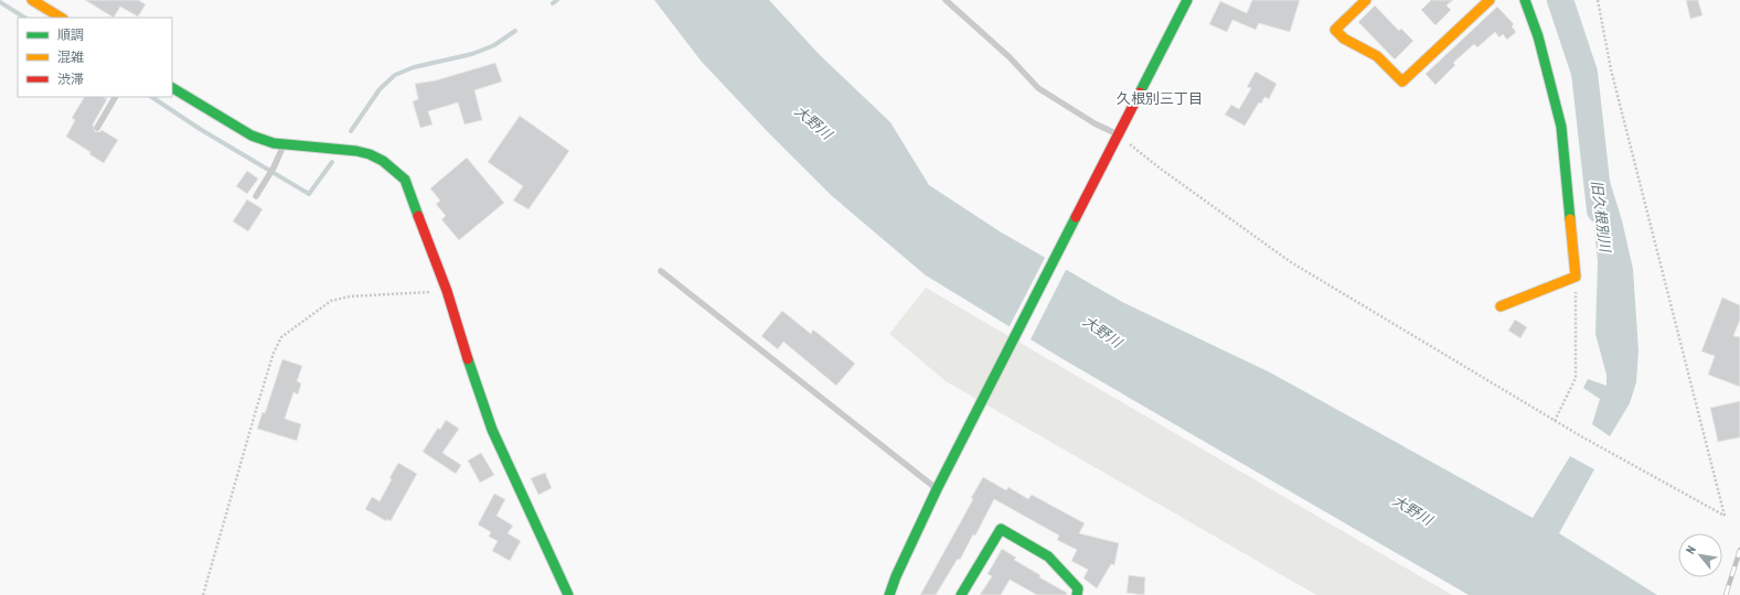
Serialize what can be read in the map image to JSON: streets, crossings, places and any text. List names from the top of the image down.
{
  "districts": ["久根別三丁目"],
  "water": ["大野川", "旧久根別川"],
  "legend": ["順調", "混雑", "渋滞"],
  "north": "top left"
}
